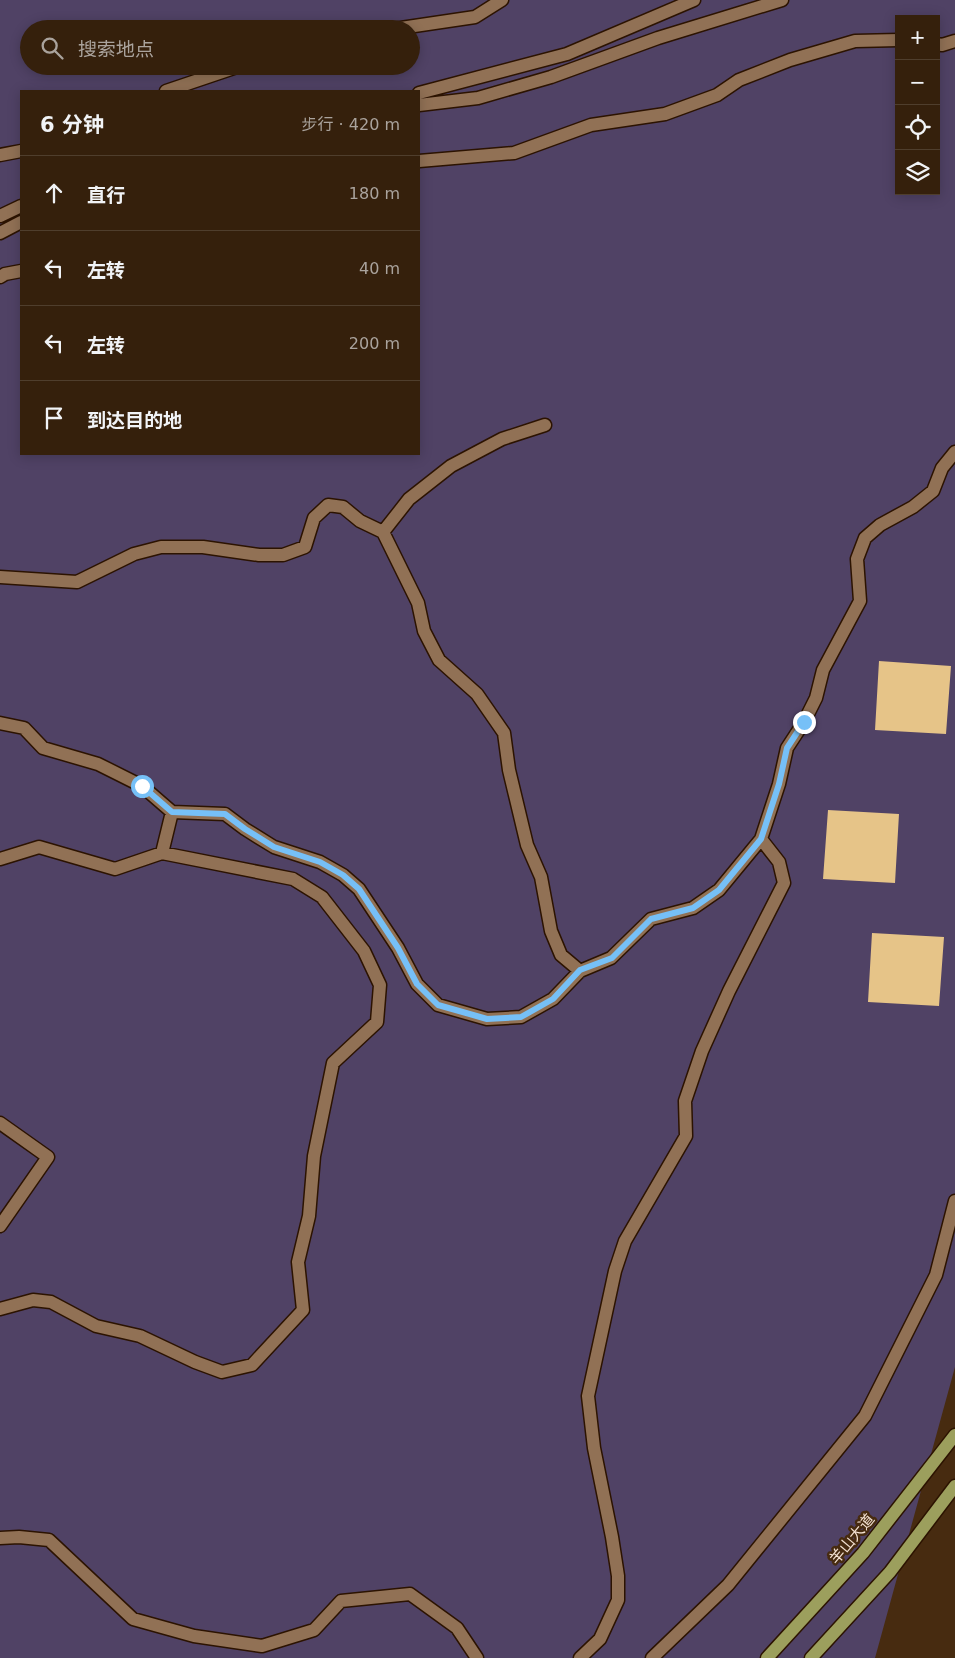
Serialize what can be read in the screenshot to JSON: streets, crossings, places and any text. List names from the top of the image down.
{
  "streets": {
    "main road": ["羊山大道"]
  },
  "page": {
    "map_buttons": ["+", "−"],
    "search": "搜索地点",
    "heading": ["6 分钟", "步行 · 420 m"],
    "list": [
      ["直行", "180 m"],
      ["左转", "40 m"],
      ["左转", "200 m"],
      "到达目的地"
    ]
  }
}
